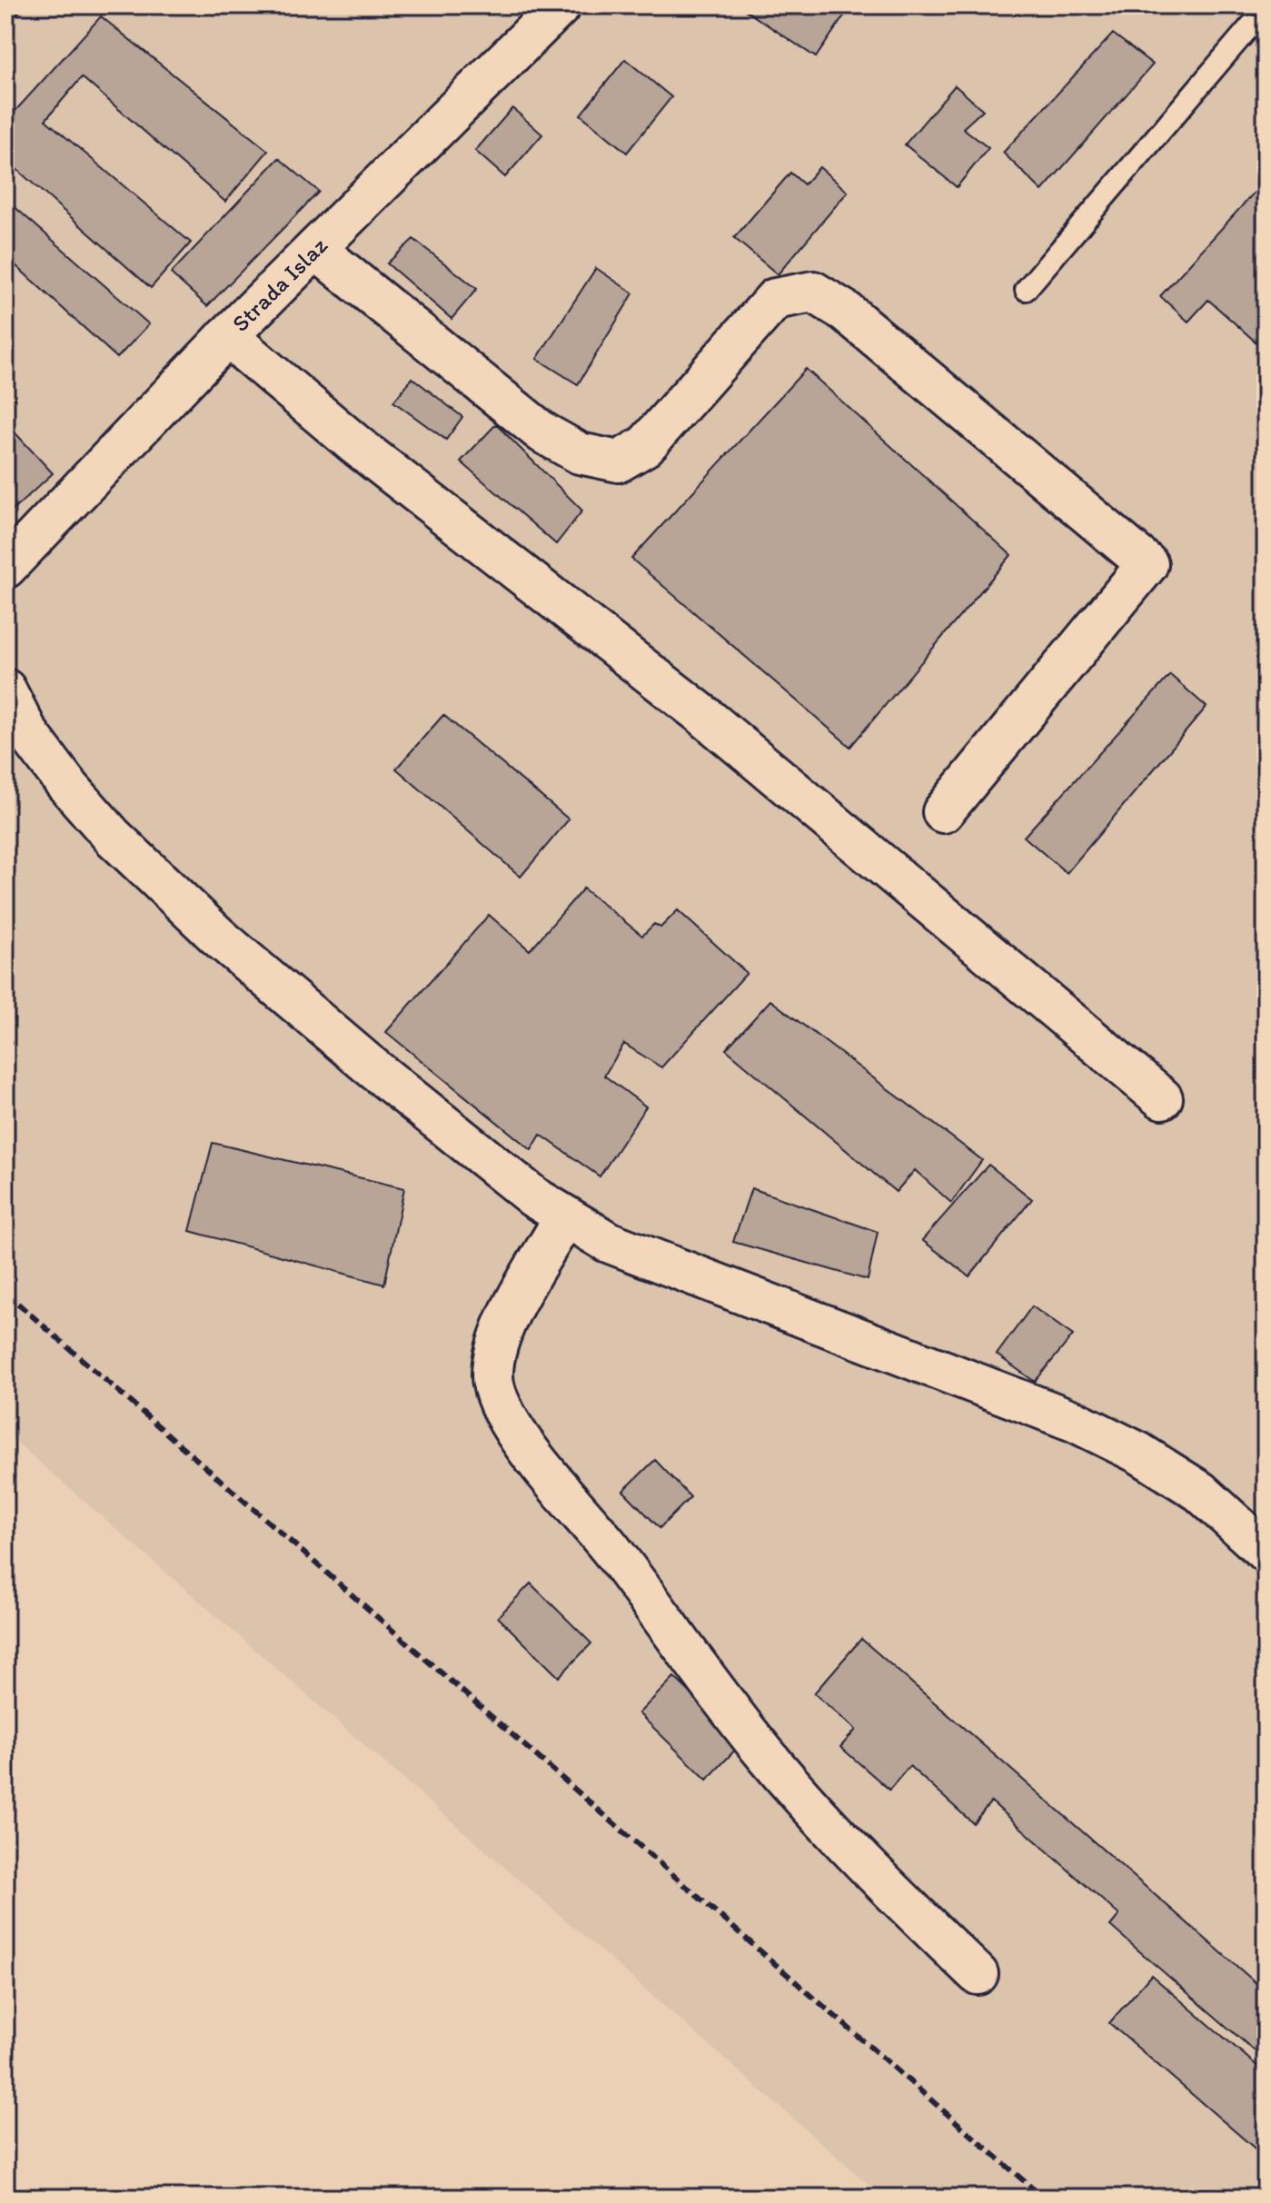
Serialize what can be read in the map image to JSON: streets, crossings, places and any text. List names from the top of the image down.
{
  "streets": {
    "street": ["Strada Islaz"]
  }
}
